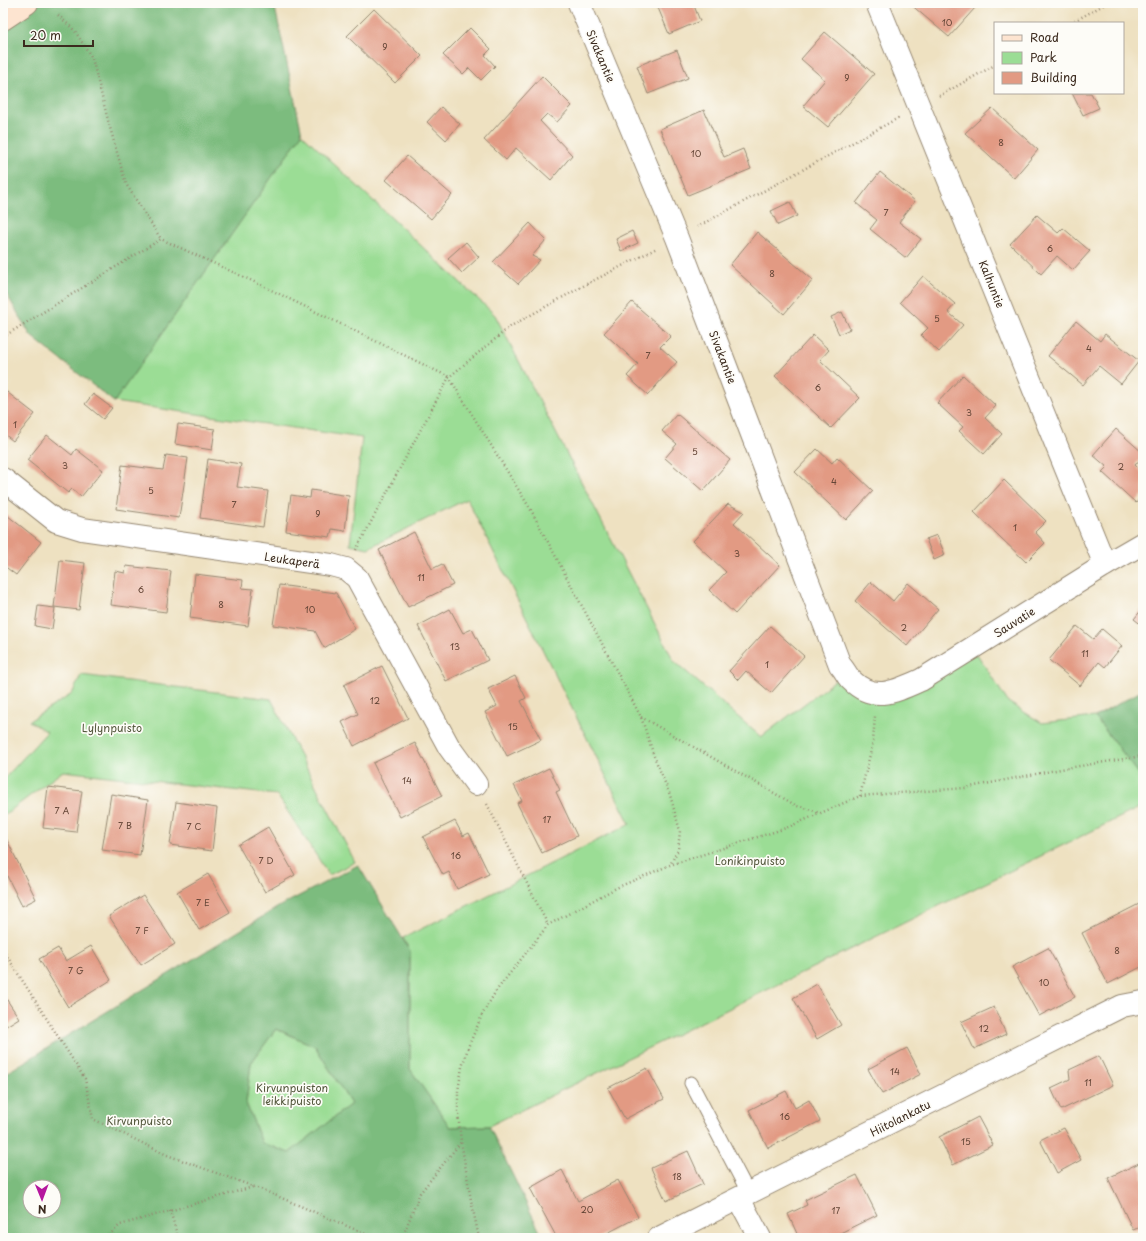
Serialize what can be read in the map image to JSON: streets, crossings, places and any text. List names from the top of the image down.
{
  "streets": {
    "street": [
      "Sivakantie",
      "Kalhuntie",
      "Leukaperä",
      "Sauvatie",
      "Hiitolankatu"
    ]
  },
  "crossings": [
    ["Sivakantie", "Sauvatie"],
    ["Kalhuntie", "Sauvatie"]
  ],
  "parks": [
    "Lylynpuisto",
    "Lonikinpuisto",
    "Kirvunpuiston leikkipuisto",
    "Kirvunpuisto"
  ],
  "house_numbers": [
    "10",
    "9",
    "9",
    "8",
    "10",
    "7",
    "6",
    "8",
    "5",
    "4",
    "7",
    "6",
    "3",
    "1",
    "5",
    "3",
    "2",
    "4",
    "5",
    "7",
    "9",
    "1",
    "3",
    "11",
    "6",
    "8",
    "10",
    "2",
    "13",
    "11",
    "1",
    "12",
    "15",
    "14",
    "7 A",
    "17",
    "7 B",
    "7 C",
    "16",
    "7 D",
    "7 E",
    "7 F",
    "8",
    "7 G",
    "10",
    "12",
    "14",
    "11",
    "16",
    "15",
    "18",
    "20",
    "17"
  ],
  "legend": ["Road", "Park", "Building"],
  "scale_bar": "20 m",
  "north": "bottom"
}
